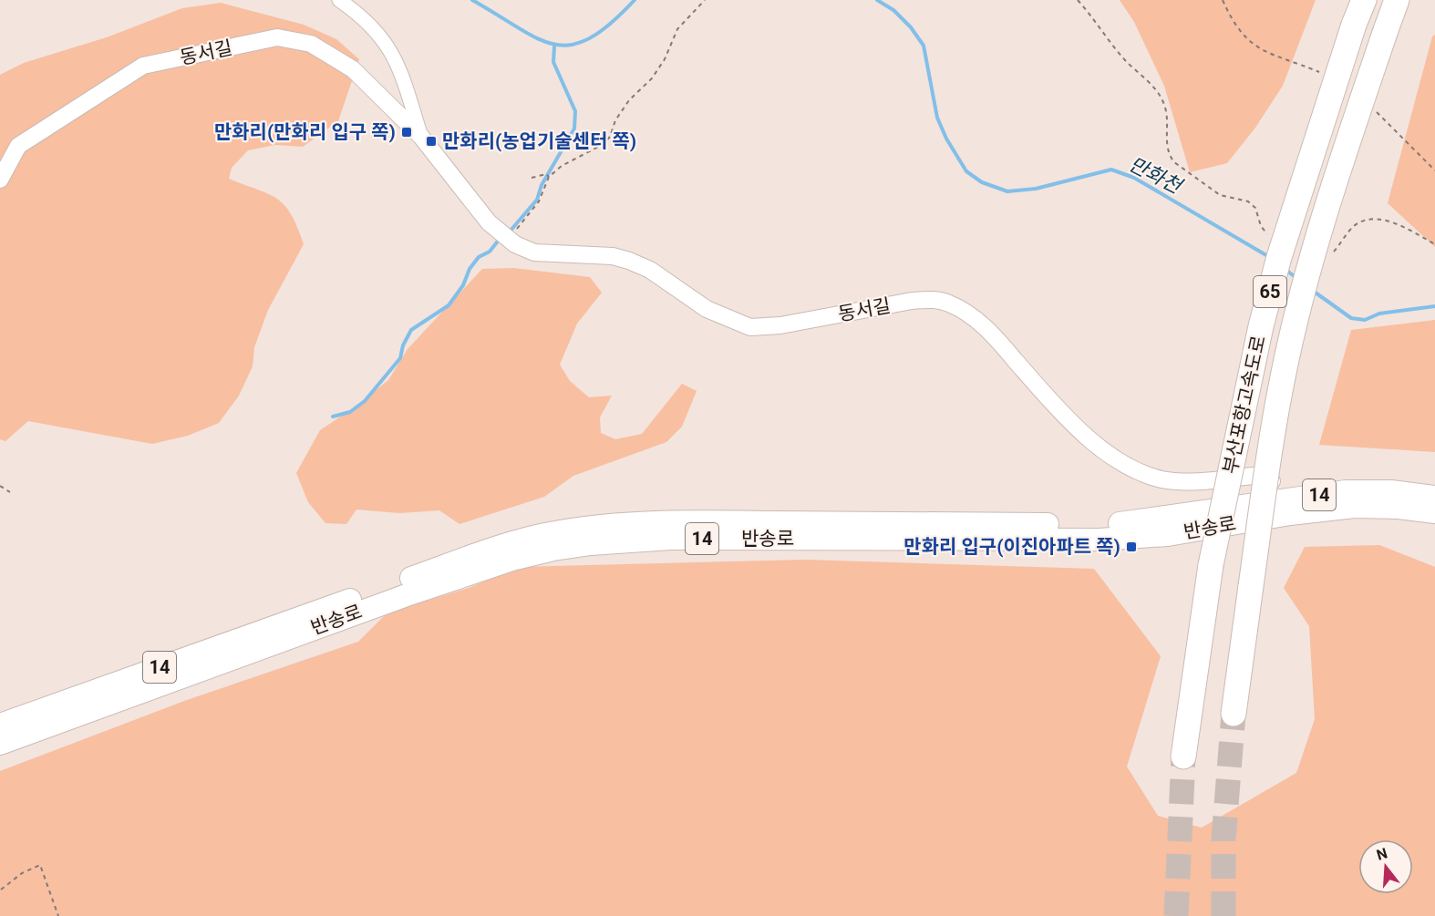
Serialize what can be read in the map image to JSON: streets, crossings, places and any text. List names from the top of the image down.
{
  "streets": {
    "highway": ["65", "부산포항고속도로"],
    "main road": ["14", "반송로"],
    "street": ["동서길"]
  },
  "crossings": [
    ["동서길", "반송로"]
  ],
  "water": ["만화천"],
  "places": {
    "transit": ["만화리(만화리 입구 쪽)", "만화리(농업기술센터 쪽)", "만화리 입구(이진아파트 쪽)"]
  },
  "north": "top"
}
